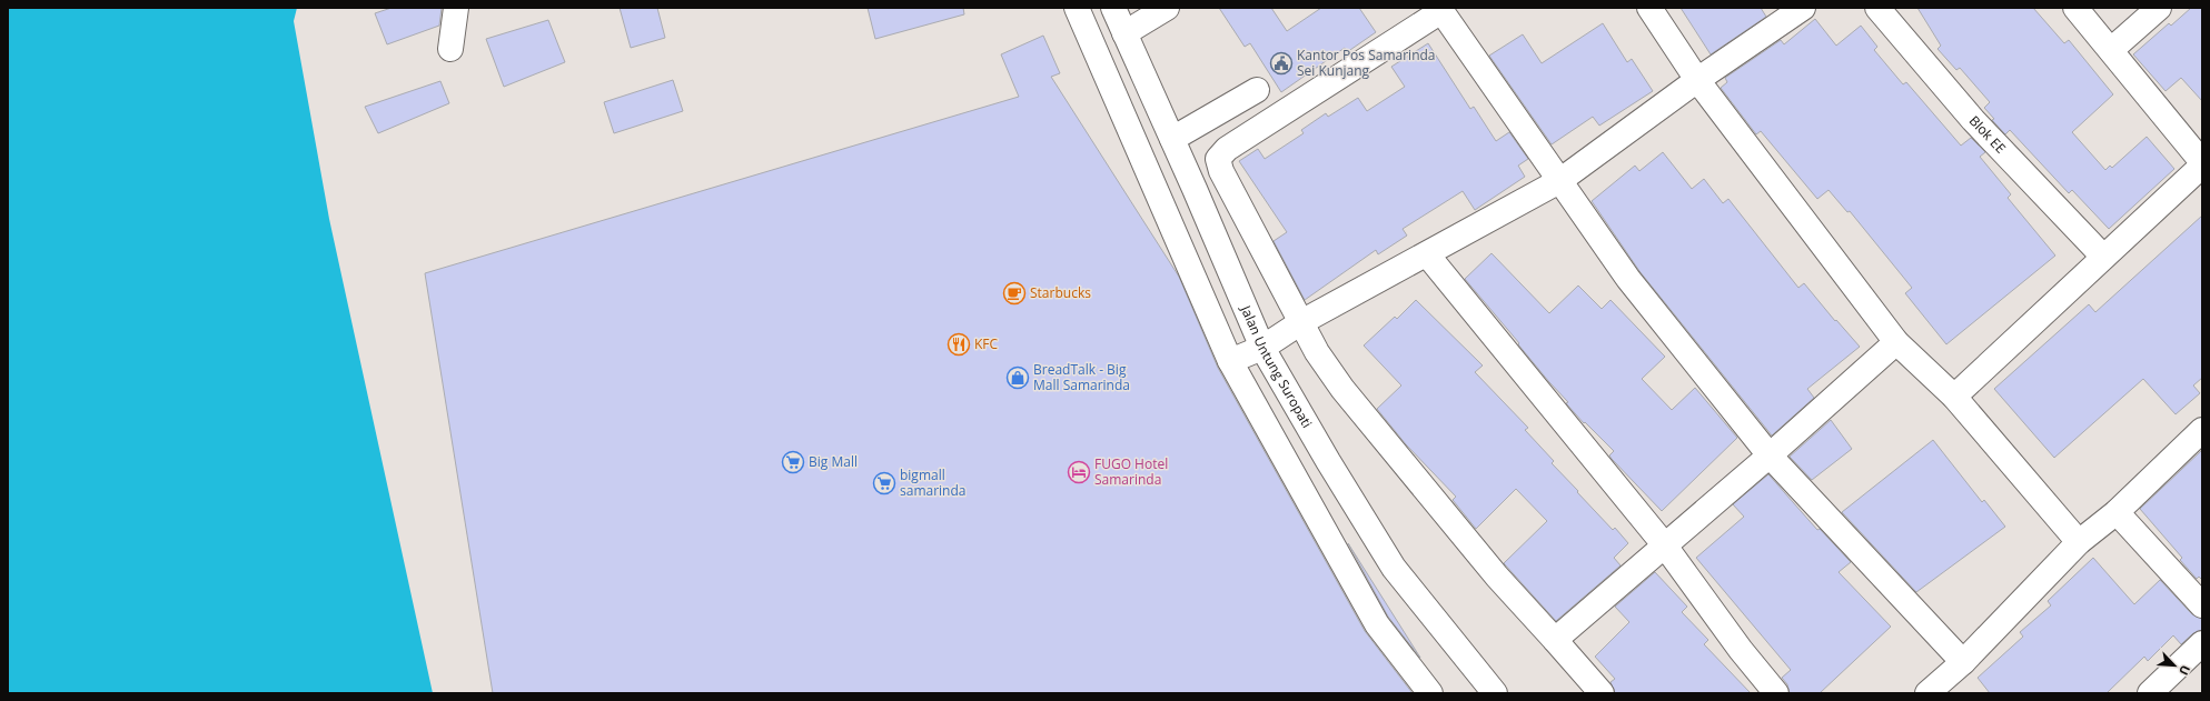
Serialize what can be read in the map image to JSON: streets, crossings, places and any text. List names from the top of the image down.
{
  "streets": {
    "street": ["Blok EE", "Jalan Untung Suropati"]
  },
  "places": {
    "public building": ["Kantor Pos Samarinda Sei Kunjang"],
    "cafe": ["Starbucks"],
    "restaurant": ["KFC"],
    "shop": ["BreadTalk - Big Mall Samarinda"],
    "supermarket": ["Big Mall", "bigmall samarinda"],
    "hotel": ["FUGO Hotel Samarinda"]
  },
  "north": "bottom right"
}
